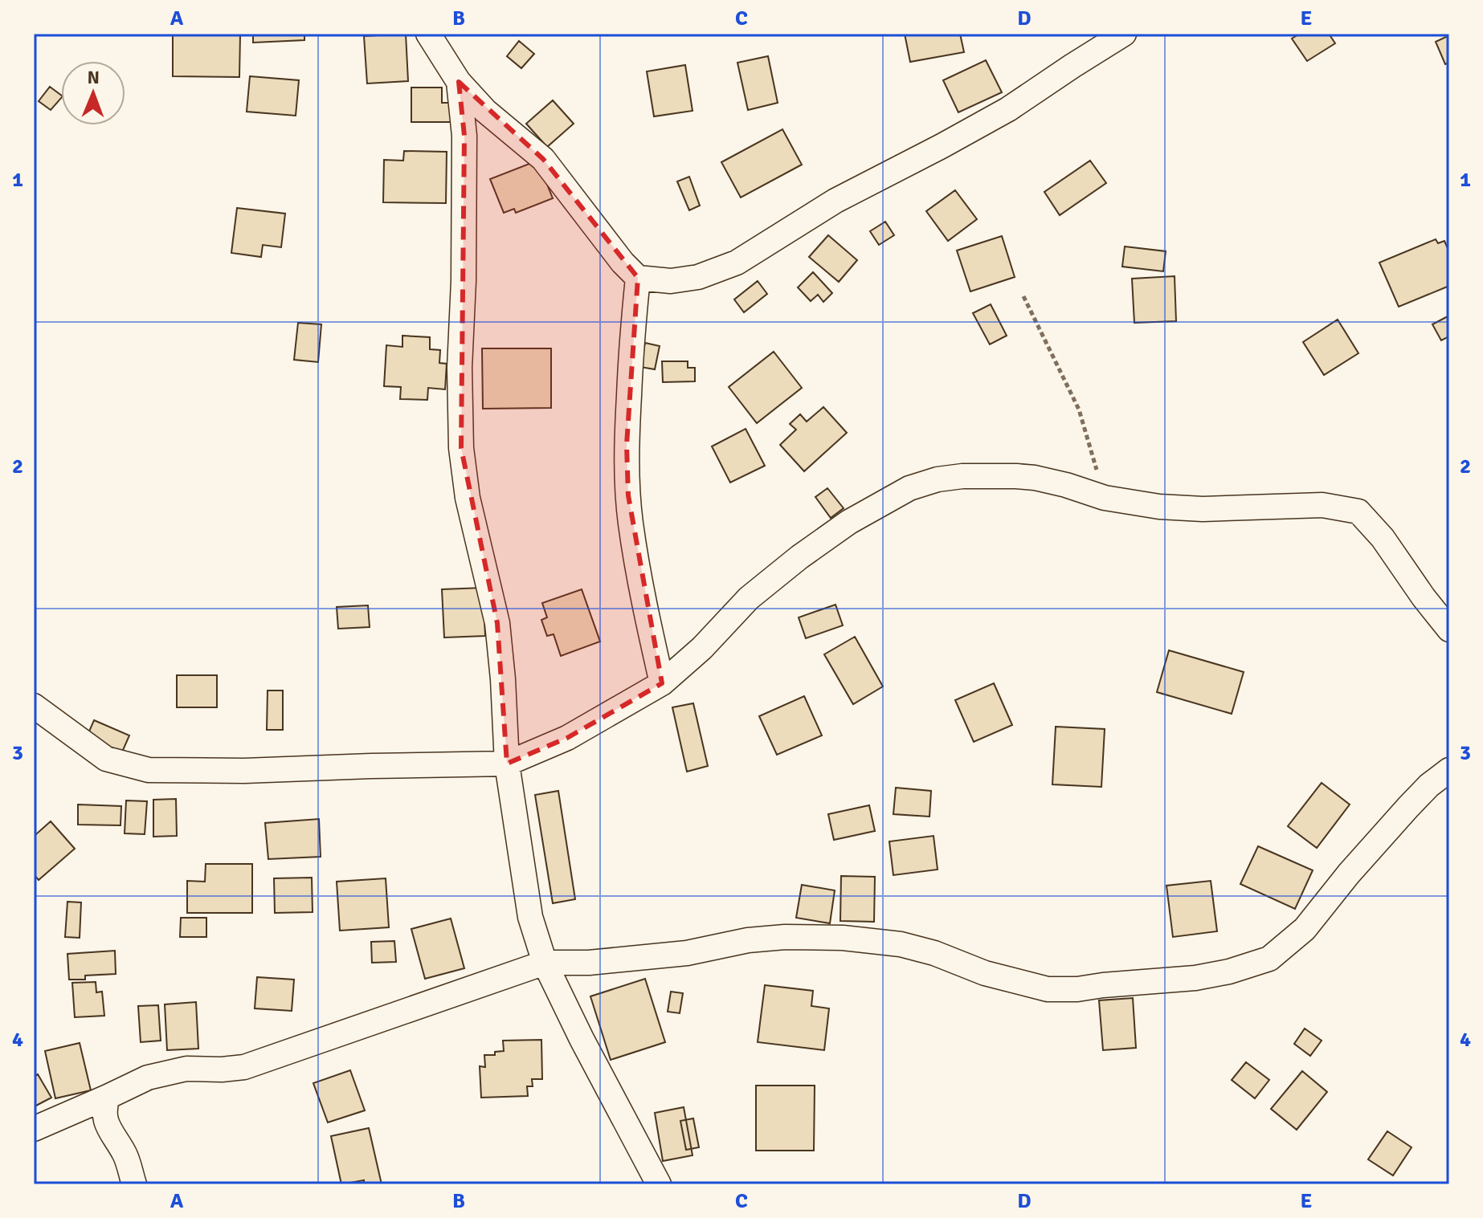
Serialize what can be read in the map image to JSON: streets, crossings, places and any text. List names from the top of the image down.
{
  "north": "top",
  "grid": {
    "columns": [
      "A",
      "B",
      "C",
      "D",
      "E"
    ],
    "rows": [
      "1",
      "2",
      "3",
      "4"
    ]
  }
}
